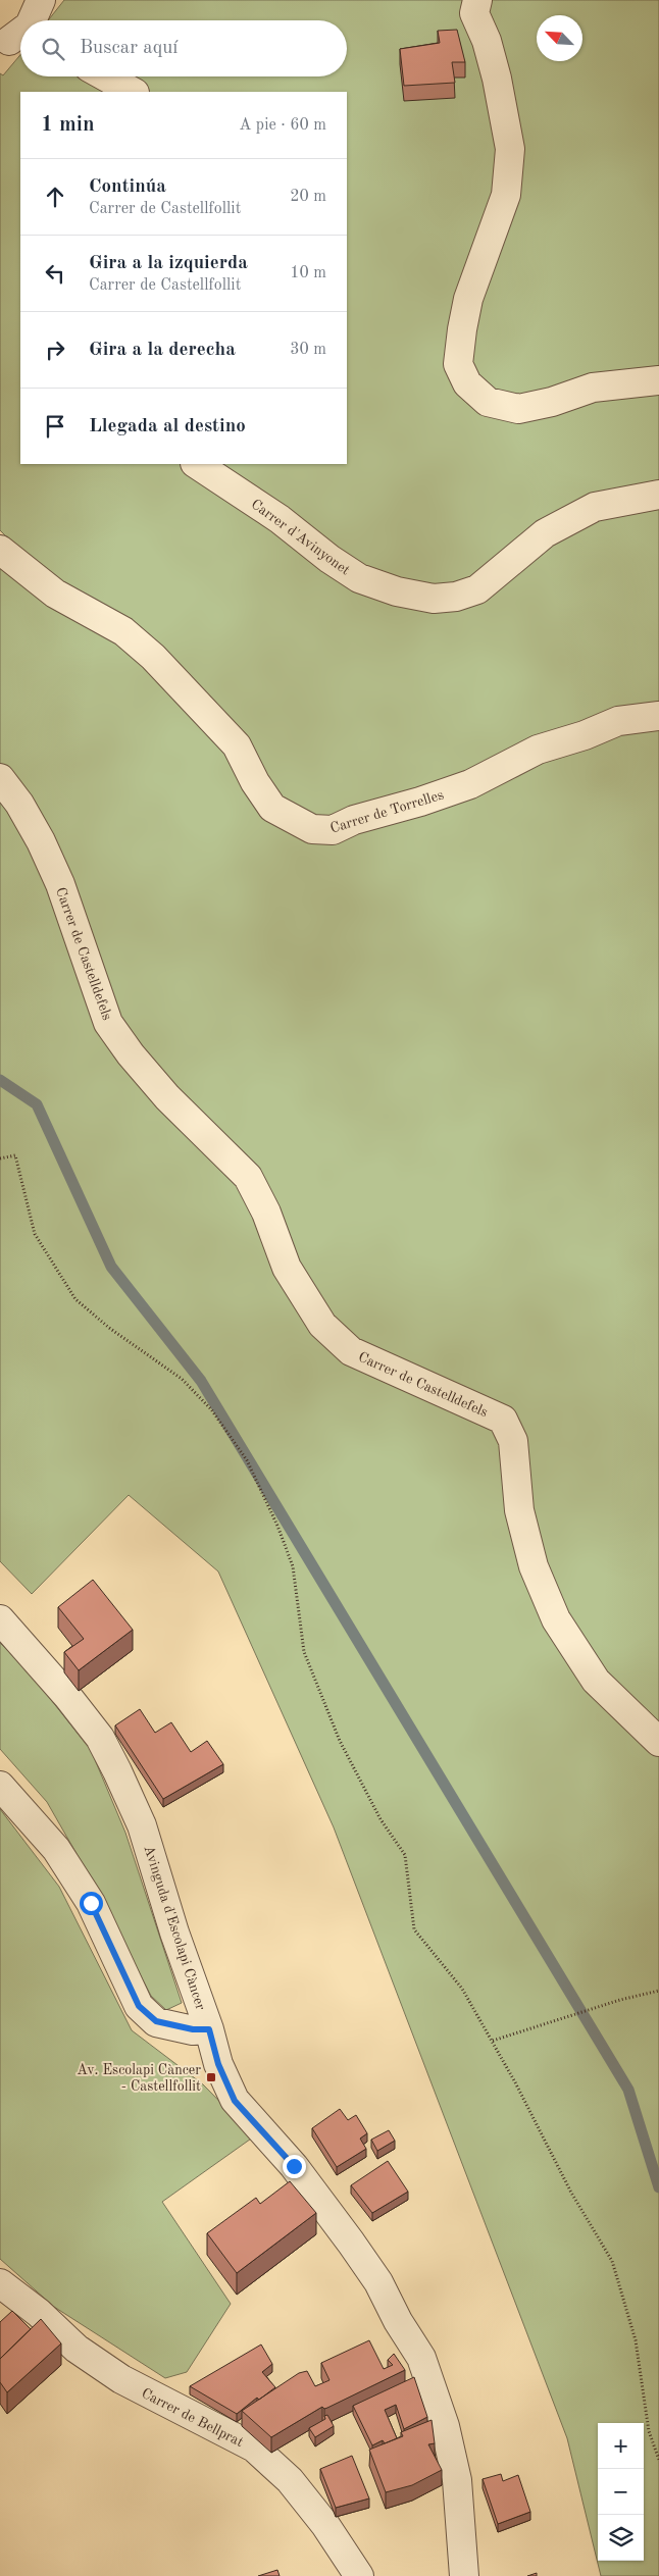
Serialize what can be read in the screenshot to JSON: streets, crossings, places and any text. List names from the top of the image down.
{
  "streets": {
    "street": [
      "Carrer d'Avinyonet",
      "Carrer de Torrelles",
      "Carrer de Castelldefels",
      "Avinguda d'Escolapi Càncer",
      "Carrer de Bellprat"
    ]
  },
  "places": {
    "transit": ["Av. Escolapi Càncer - Castellfollit"]
  },
  "north": "top left",
  "page": {
    "search": "Buscar aquí",
    "heading": ["1 min", "A pie · 60 m"],
    "list": [
      ["Continúa", "Carrer de Castellfollit", "20 m"],
      ["Gira a la izquierda", "Carrer de Castellfollit", "10 m"],
      ["Gira a la derecha", "30 m"],
      "Llegada al destino"
    ],
    "map_buttons": ["+", "−"]
  }
}
